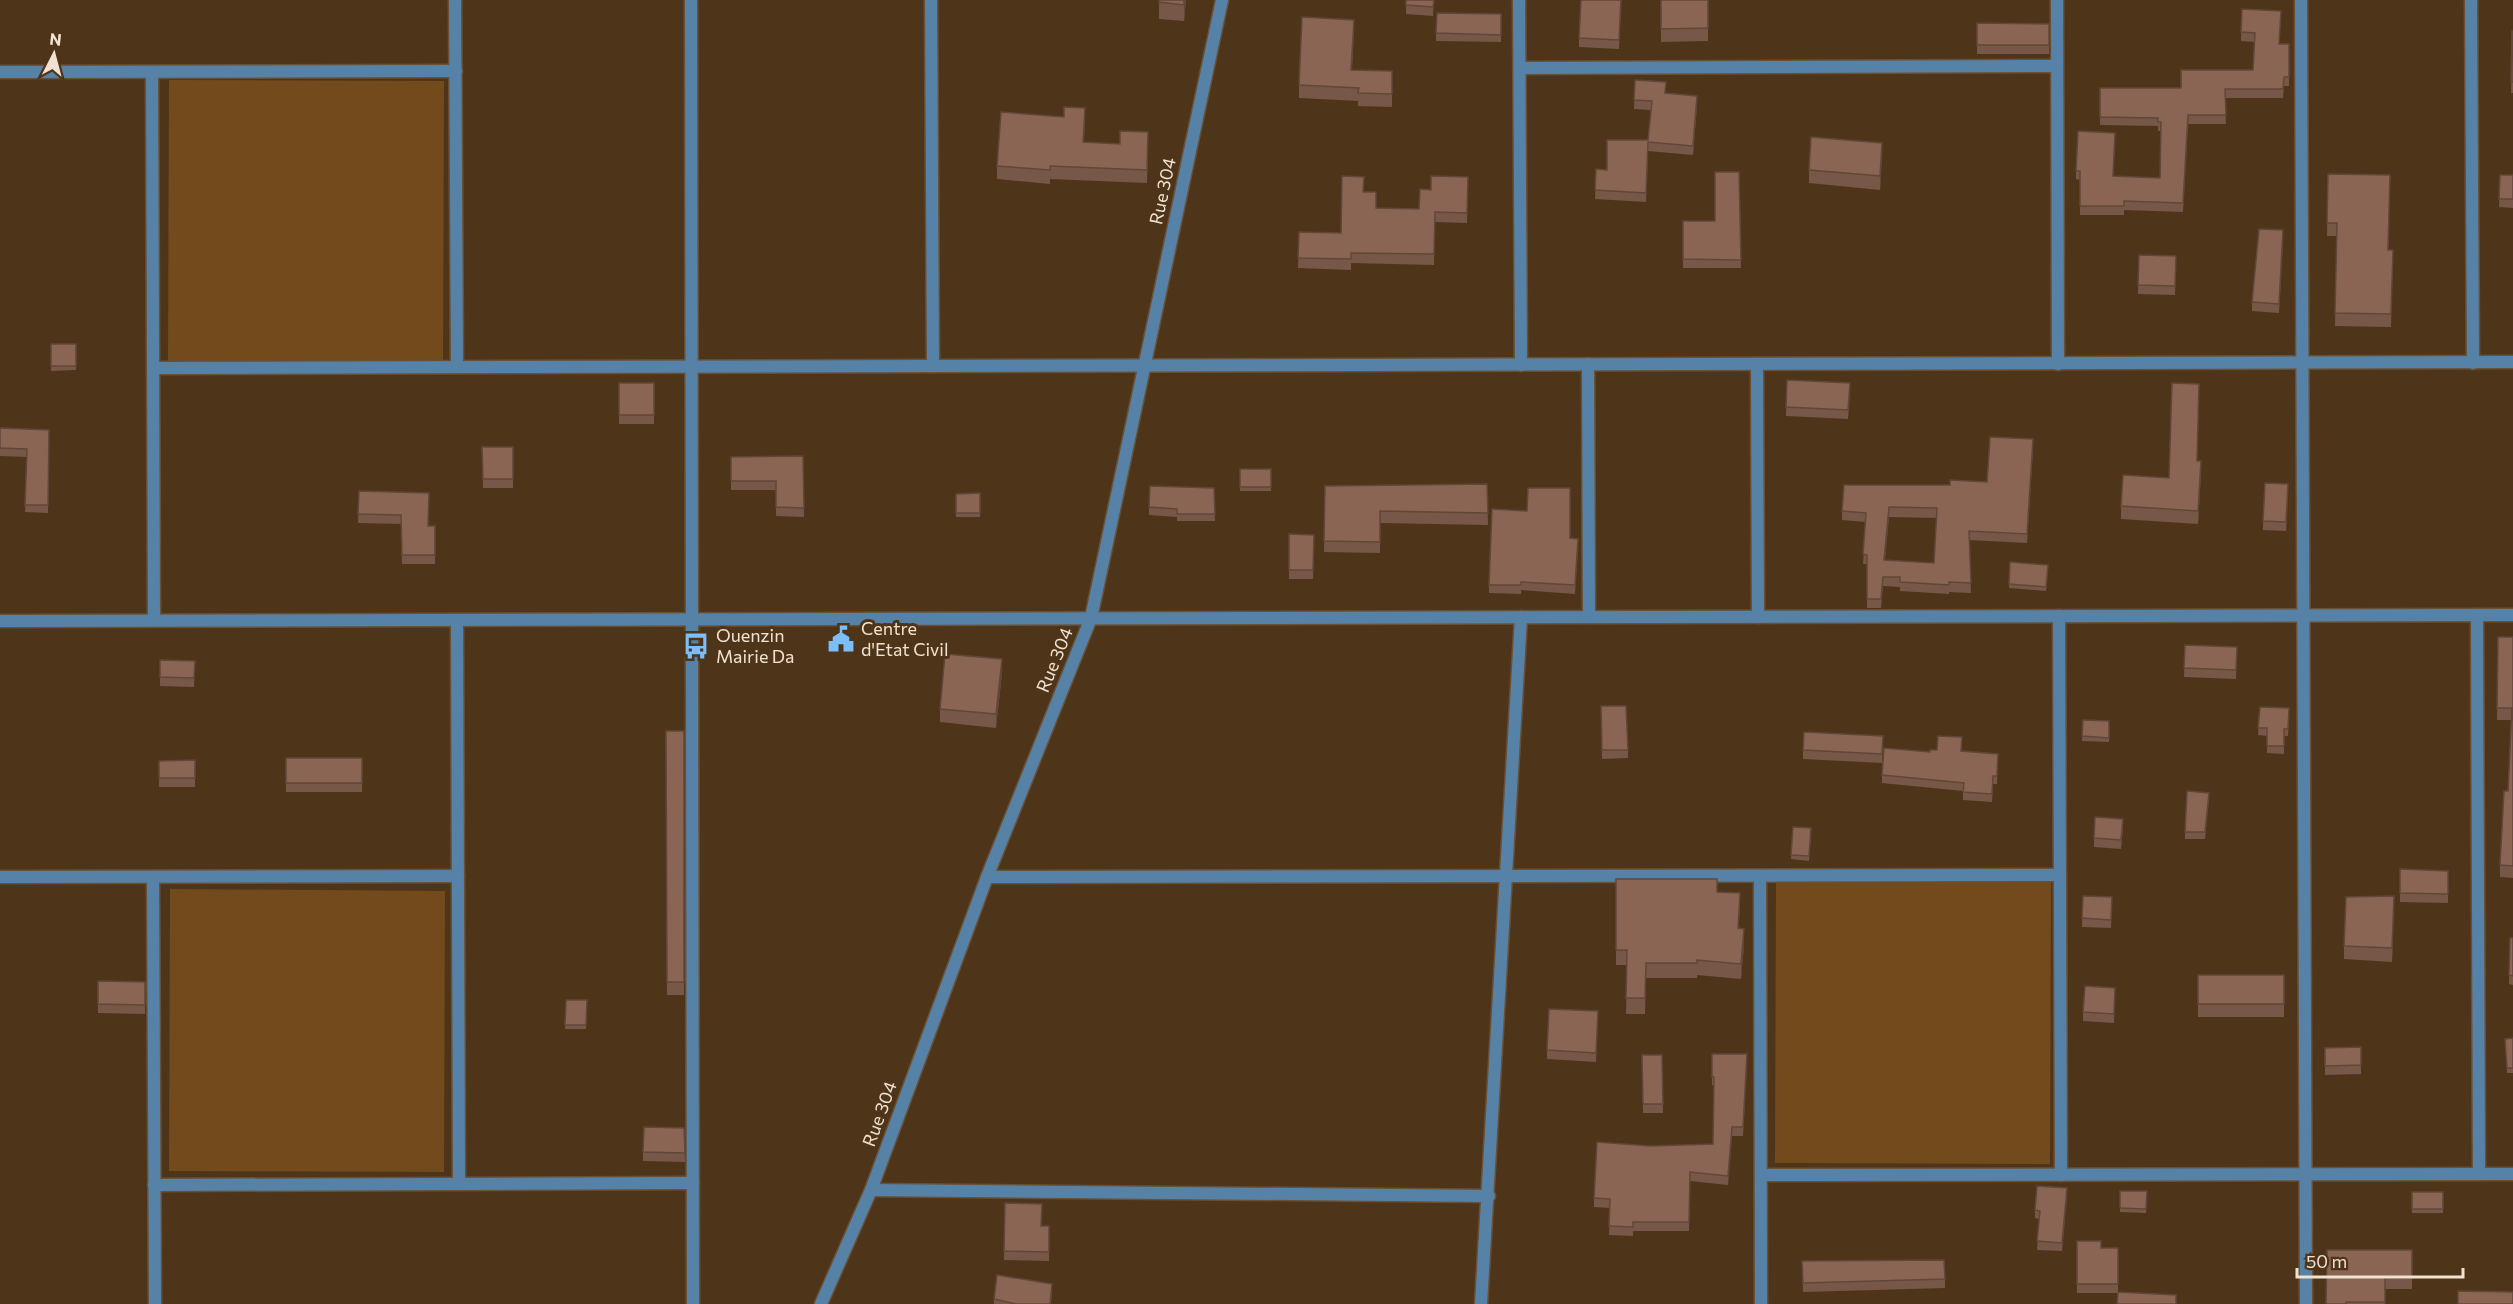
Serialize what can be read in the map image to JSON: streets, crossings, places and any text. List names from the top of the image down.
{
  "streets": {
    "street": ["Rue 304"]
  },
  "places": {
    "public building": ["Centre d'Etat Civil"],
    "bus stop": ["Ouenzin Mairie Da"]
  },
  "scale_bar": "50 m",
  "north": "top"
}
